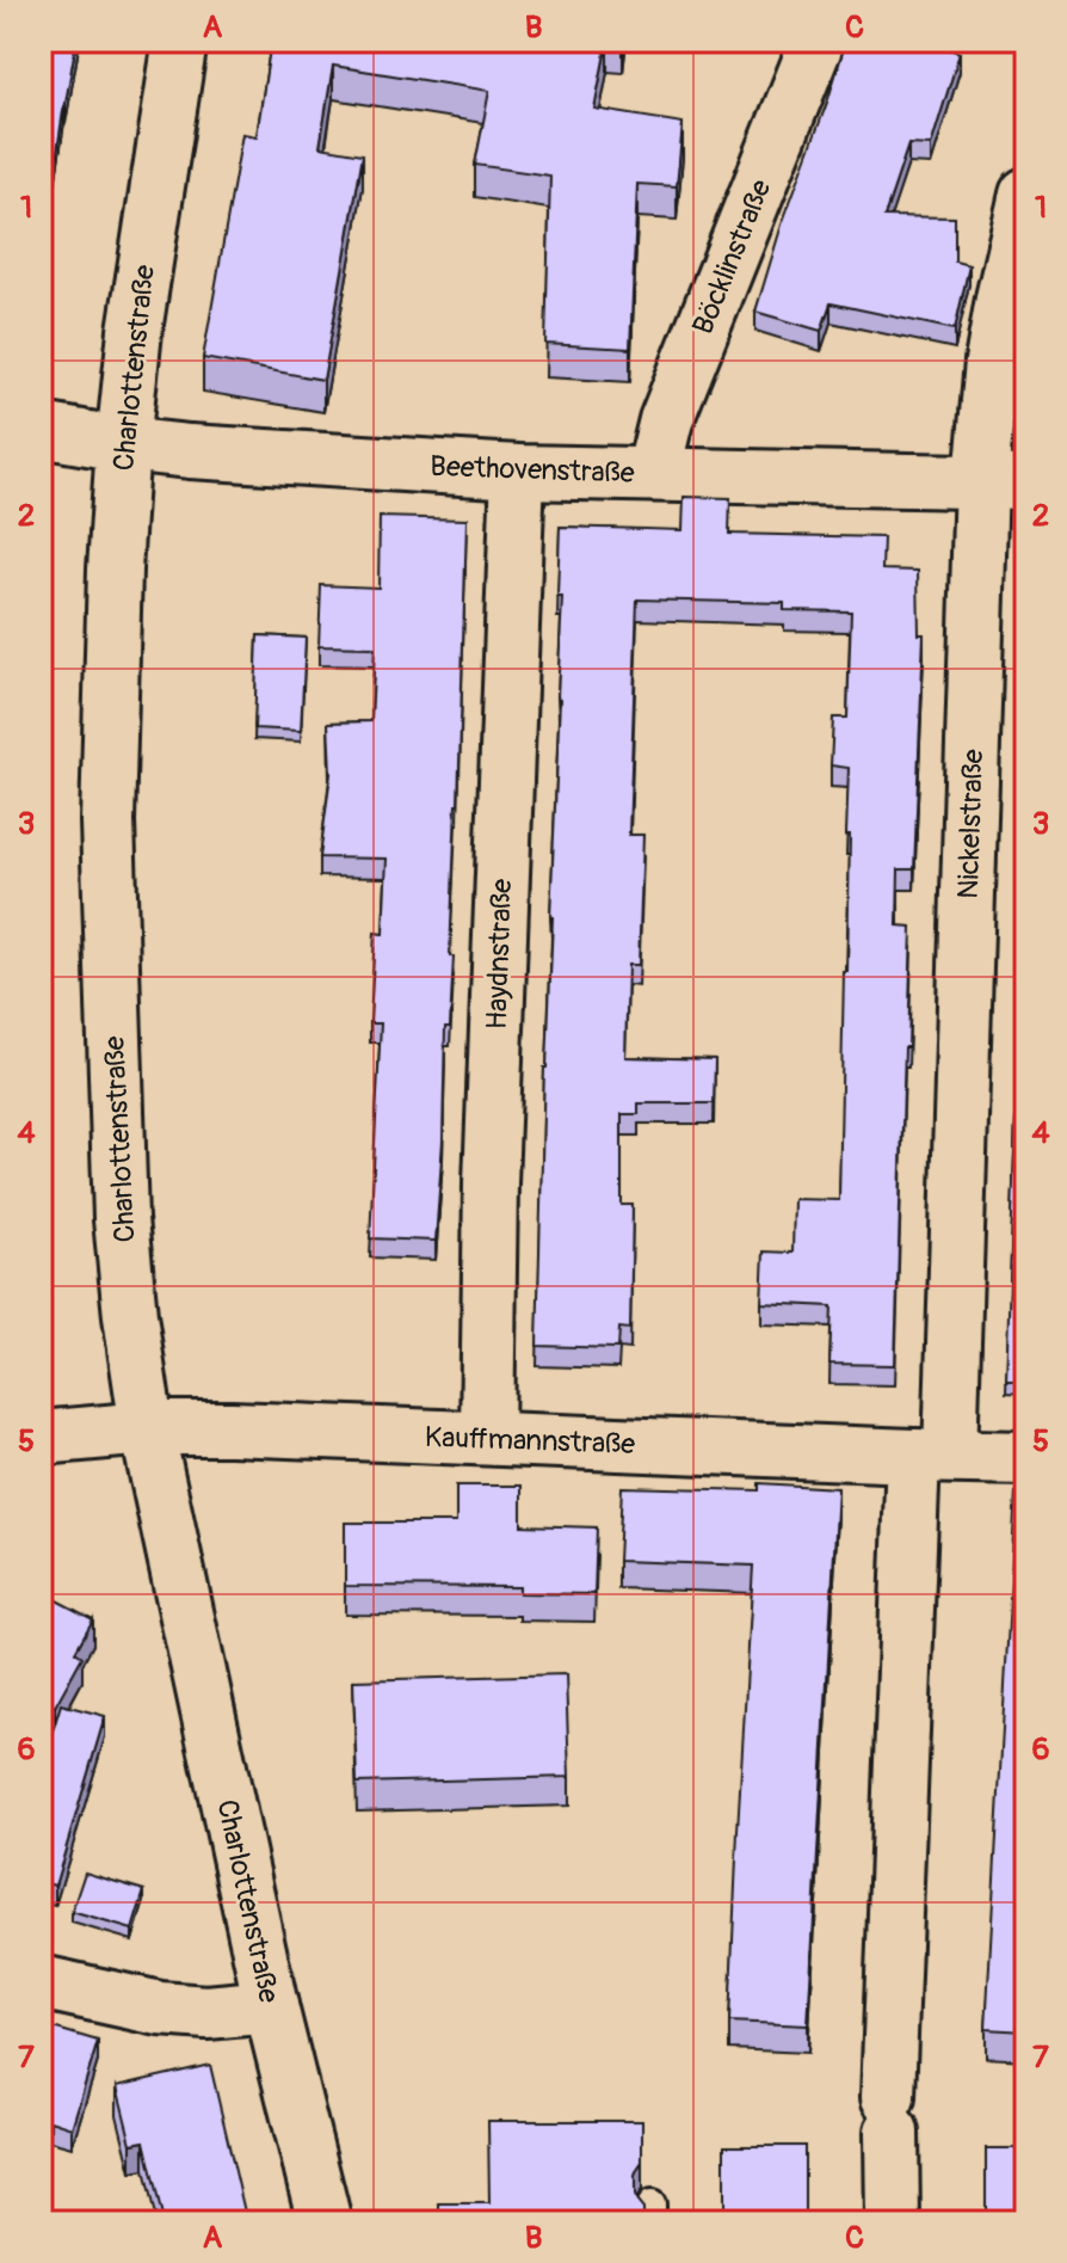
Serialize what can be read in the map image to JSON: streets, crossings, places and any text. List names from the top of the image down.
{
  "streets": {
    "street": [
      "Böcklinstraße",
      "Charlottenstraße",
      "Beethovenstraße",
      "Nickelstraße",
      "Haydnstraße",
      "Kauffmannstraße"
    ]
  },
  "crossings": [
    ["Böcklinstraße", "Beethovenstraße"],
    ["Charlottenstraße", "Beethovenstraße"],
    ["Charlottenstraße", "Kauffmannstraße"],
    ["Beethovenstraße", "Nickelstraße"],
    ["Beethovenstraße", "Haydnstraße"],
    ["Nickelstraße", "Kauffmannstraße"],
    ["Haydnstraße", "Kauffmannstraße"]
  ],
  "grid": {
    "columns": ["A", "B", "C"],
    "rows": [
      "1",
      "2",
      "3",
      "4",
      "5",
      "6",
      "7"
    ]
  }
}
